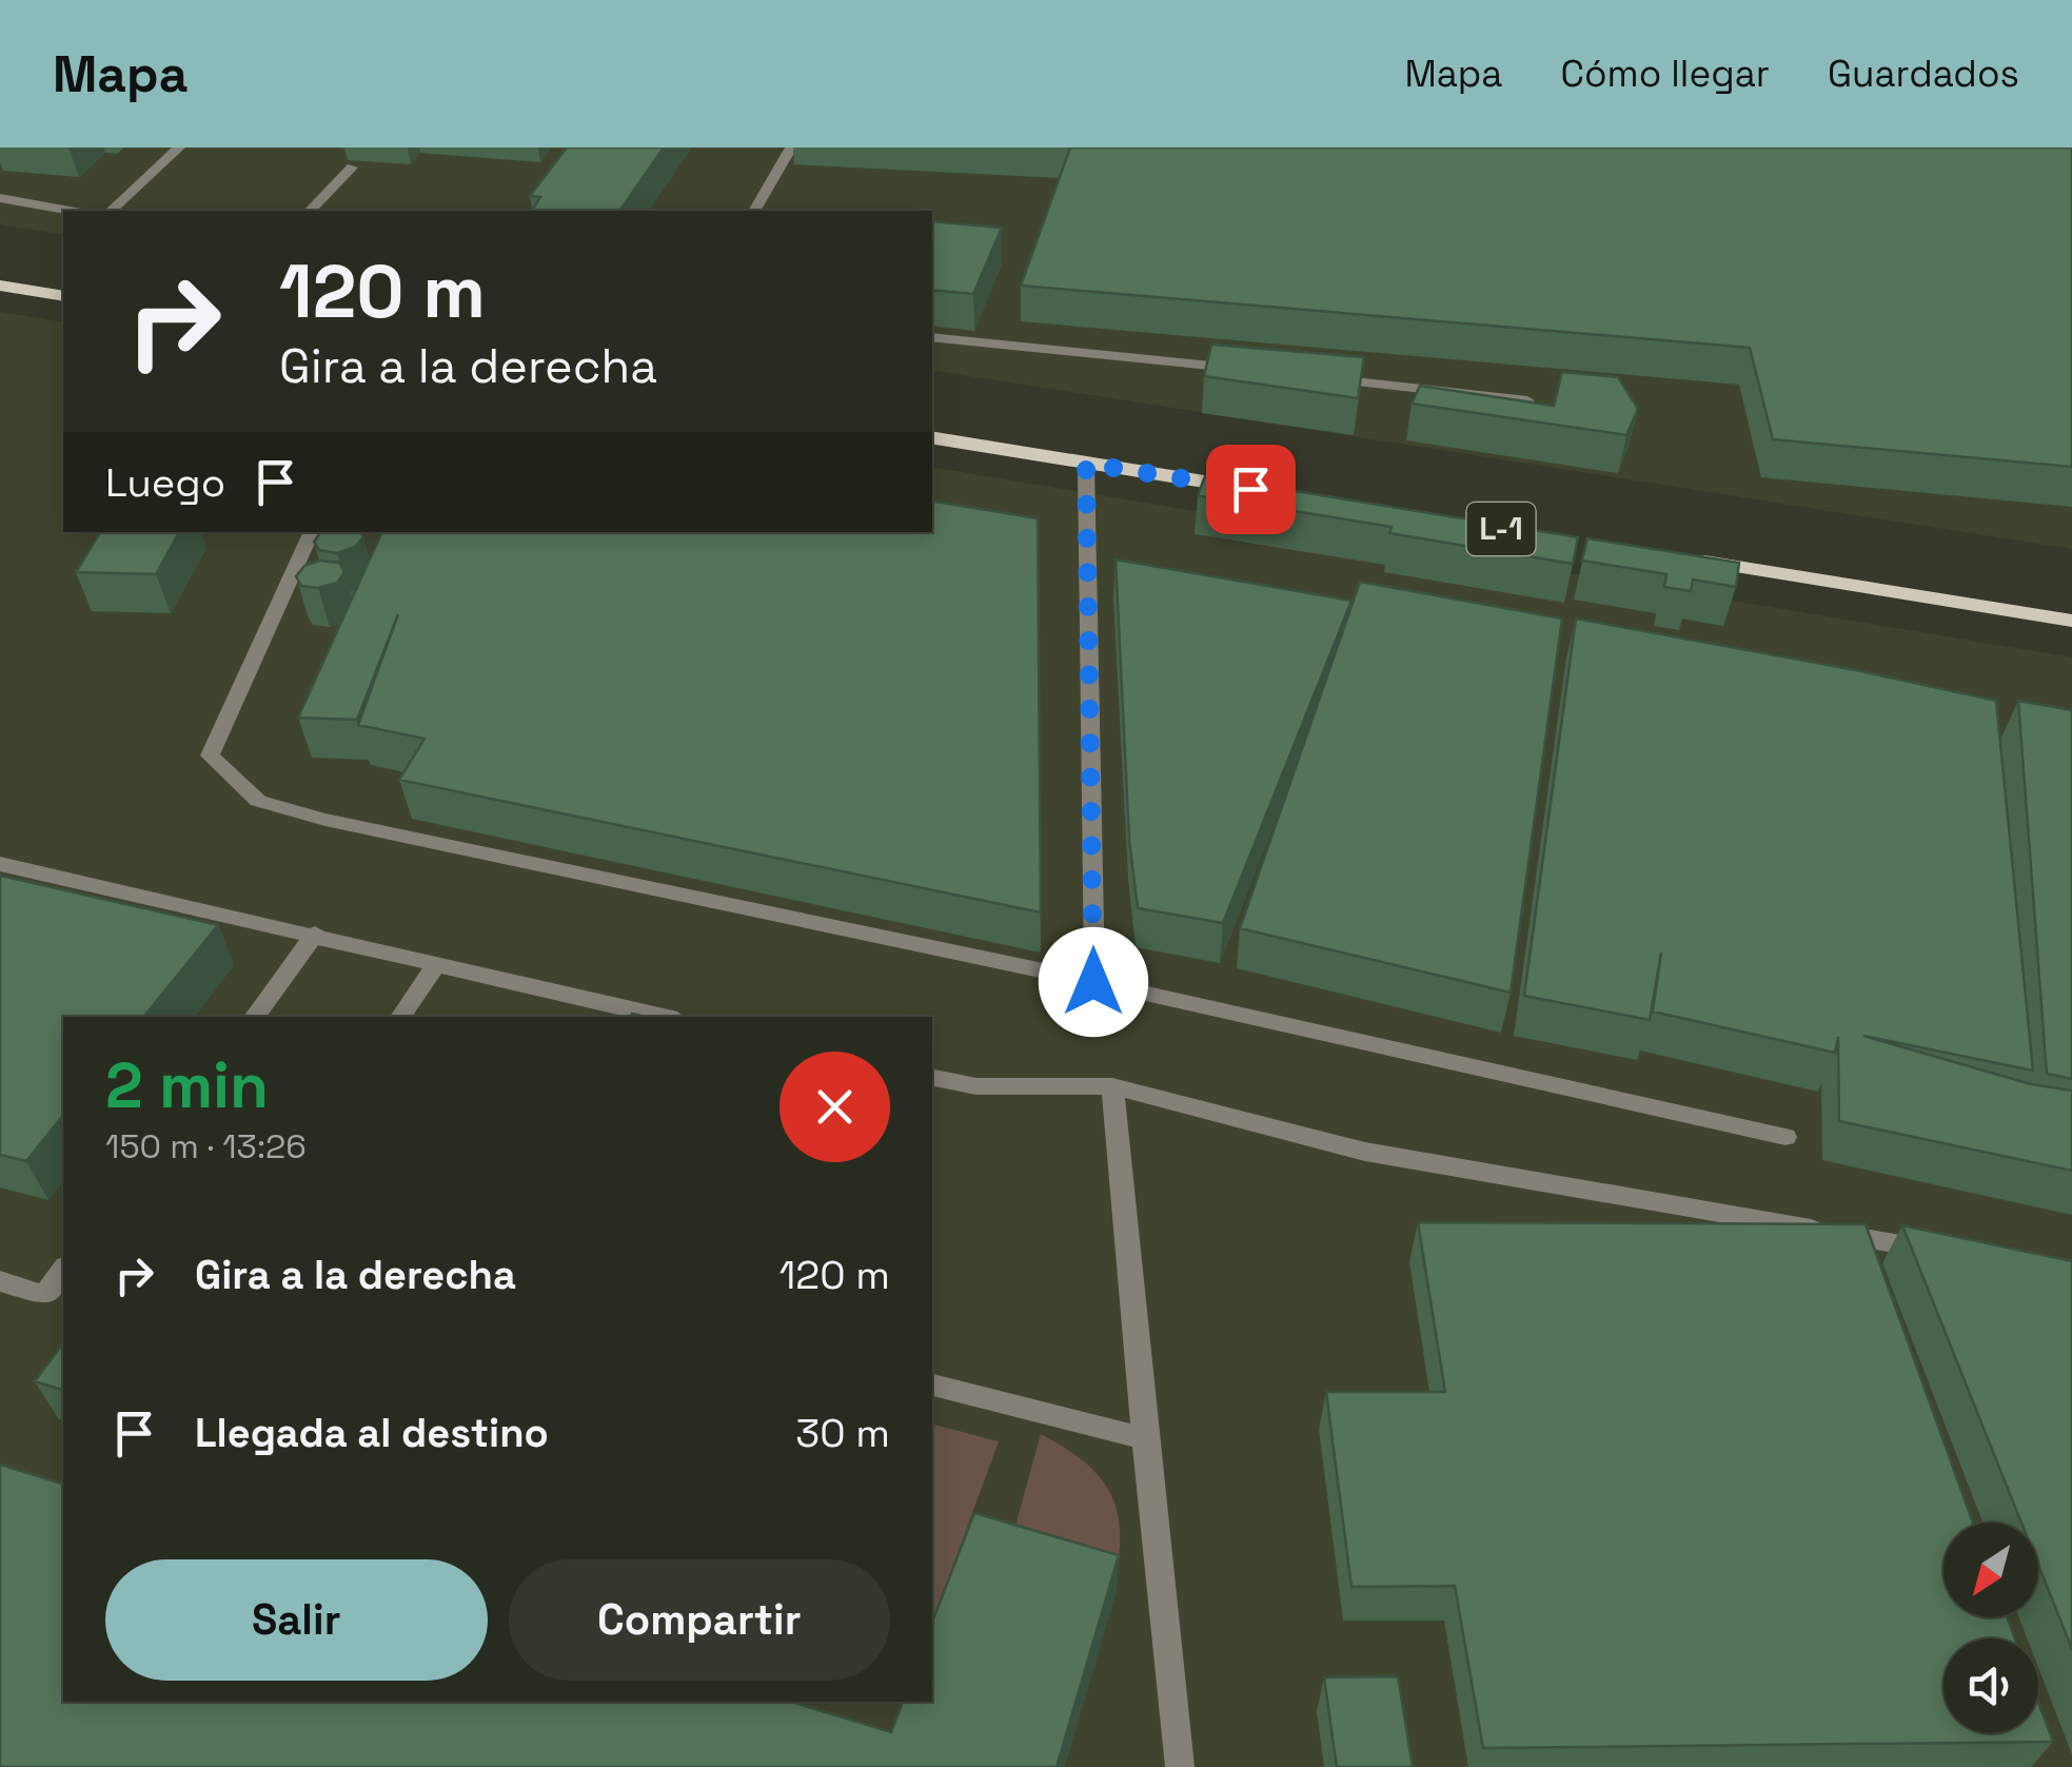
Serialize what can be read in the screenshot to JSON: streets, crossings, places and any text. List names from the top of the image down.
{
  "north": "bottom left",
  "page": {
    "header": "Mapa",
    "nav": ["Mapa", "Cómo llegar", "Guardados"],
    "turn": ["120 m", "Gira a la derecha"],
    "then": "Luego",
    "heading": ["2 min", "150 m · 13:26"],
    "list": [
      {
        "name": "Gira a la derecha",
        "value": "120 m"
      },
      {
        "name": "Llegada al destino",
        "value": "30 m"
      }
    ],
    "buttons": ["Salir", "Compartir"]
  }
}
